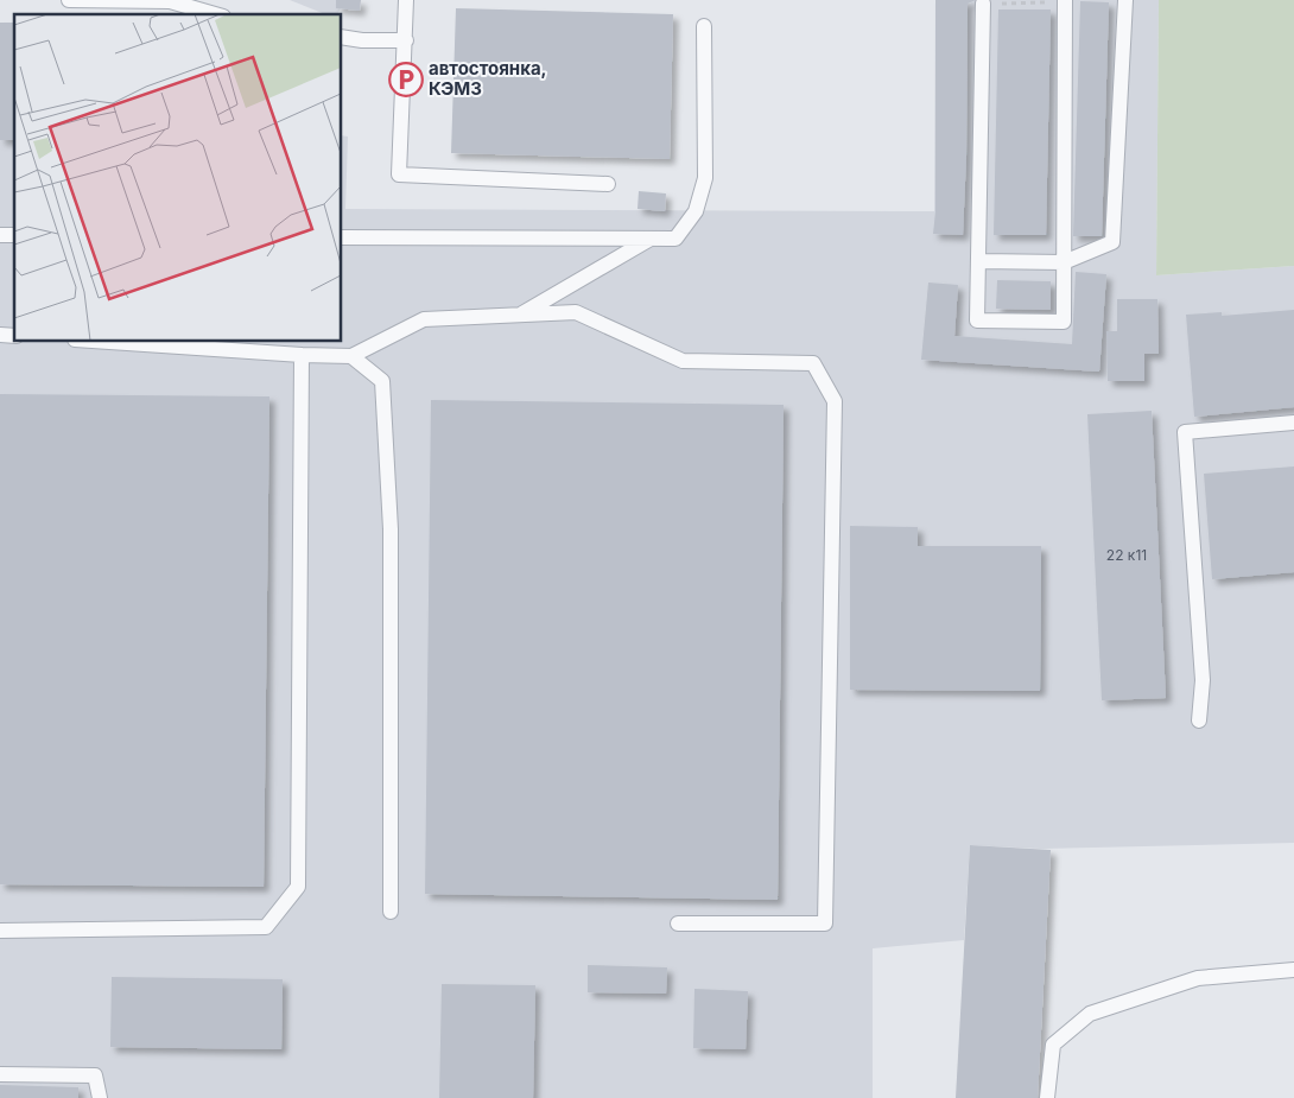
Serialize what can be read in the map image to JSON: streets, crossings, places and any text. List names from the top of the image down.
{
  "places": {
    "parking": ["автостоянка, КЭМЗ"]
  },
  "house_numbers": ["22 к11"]
}
